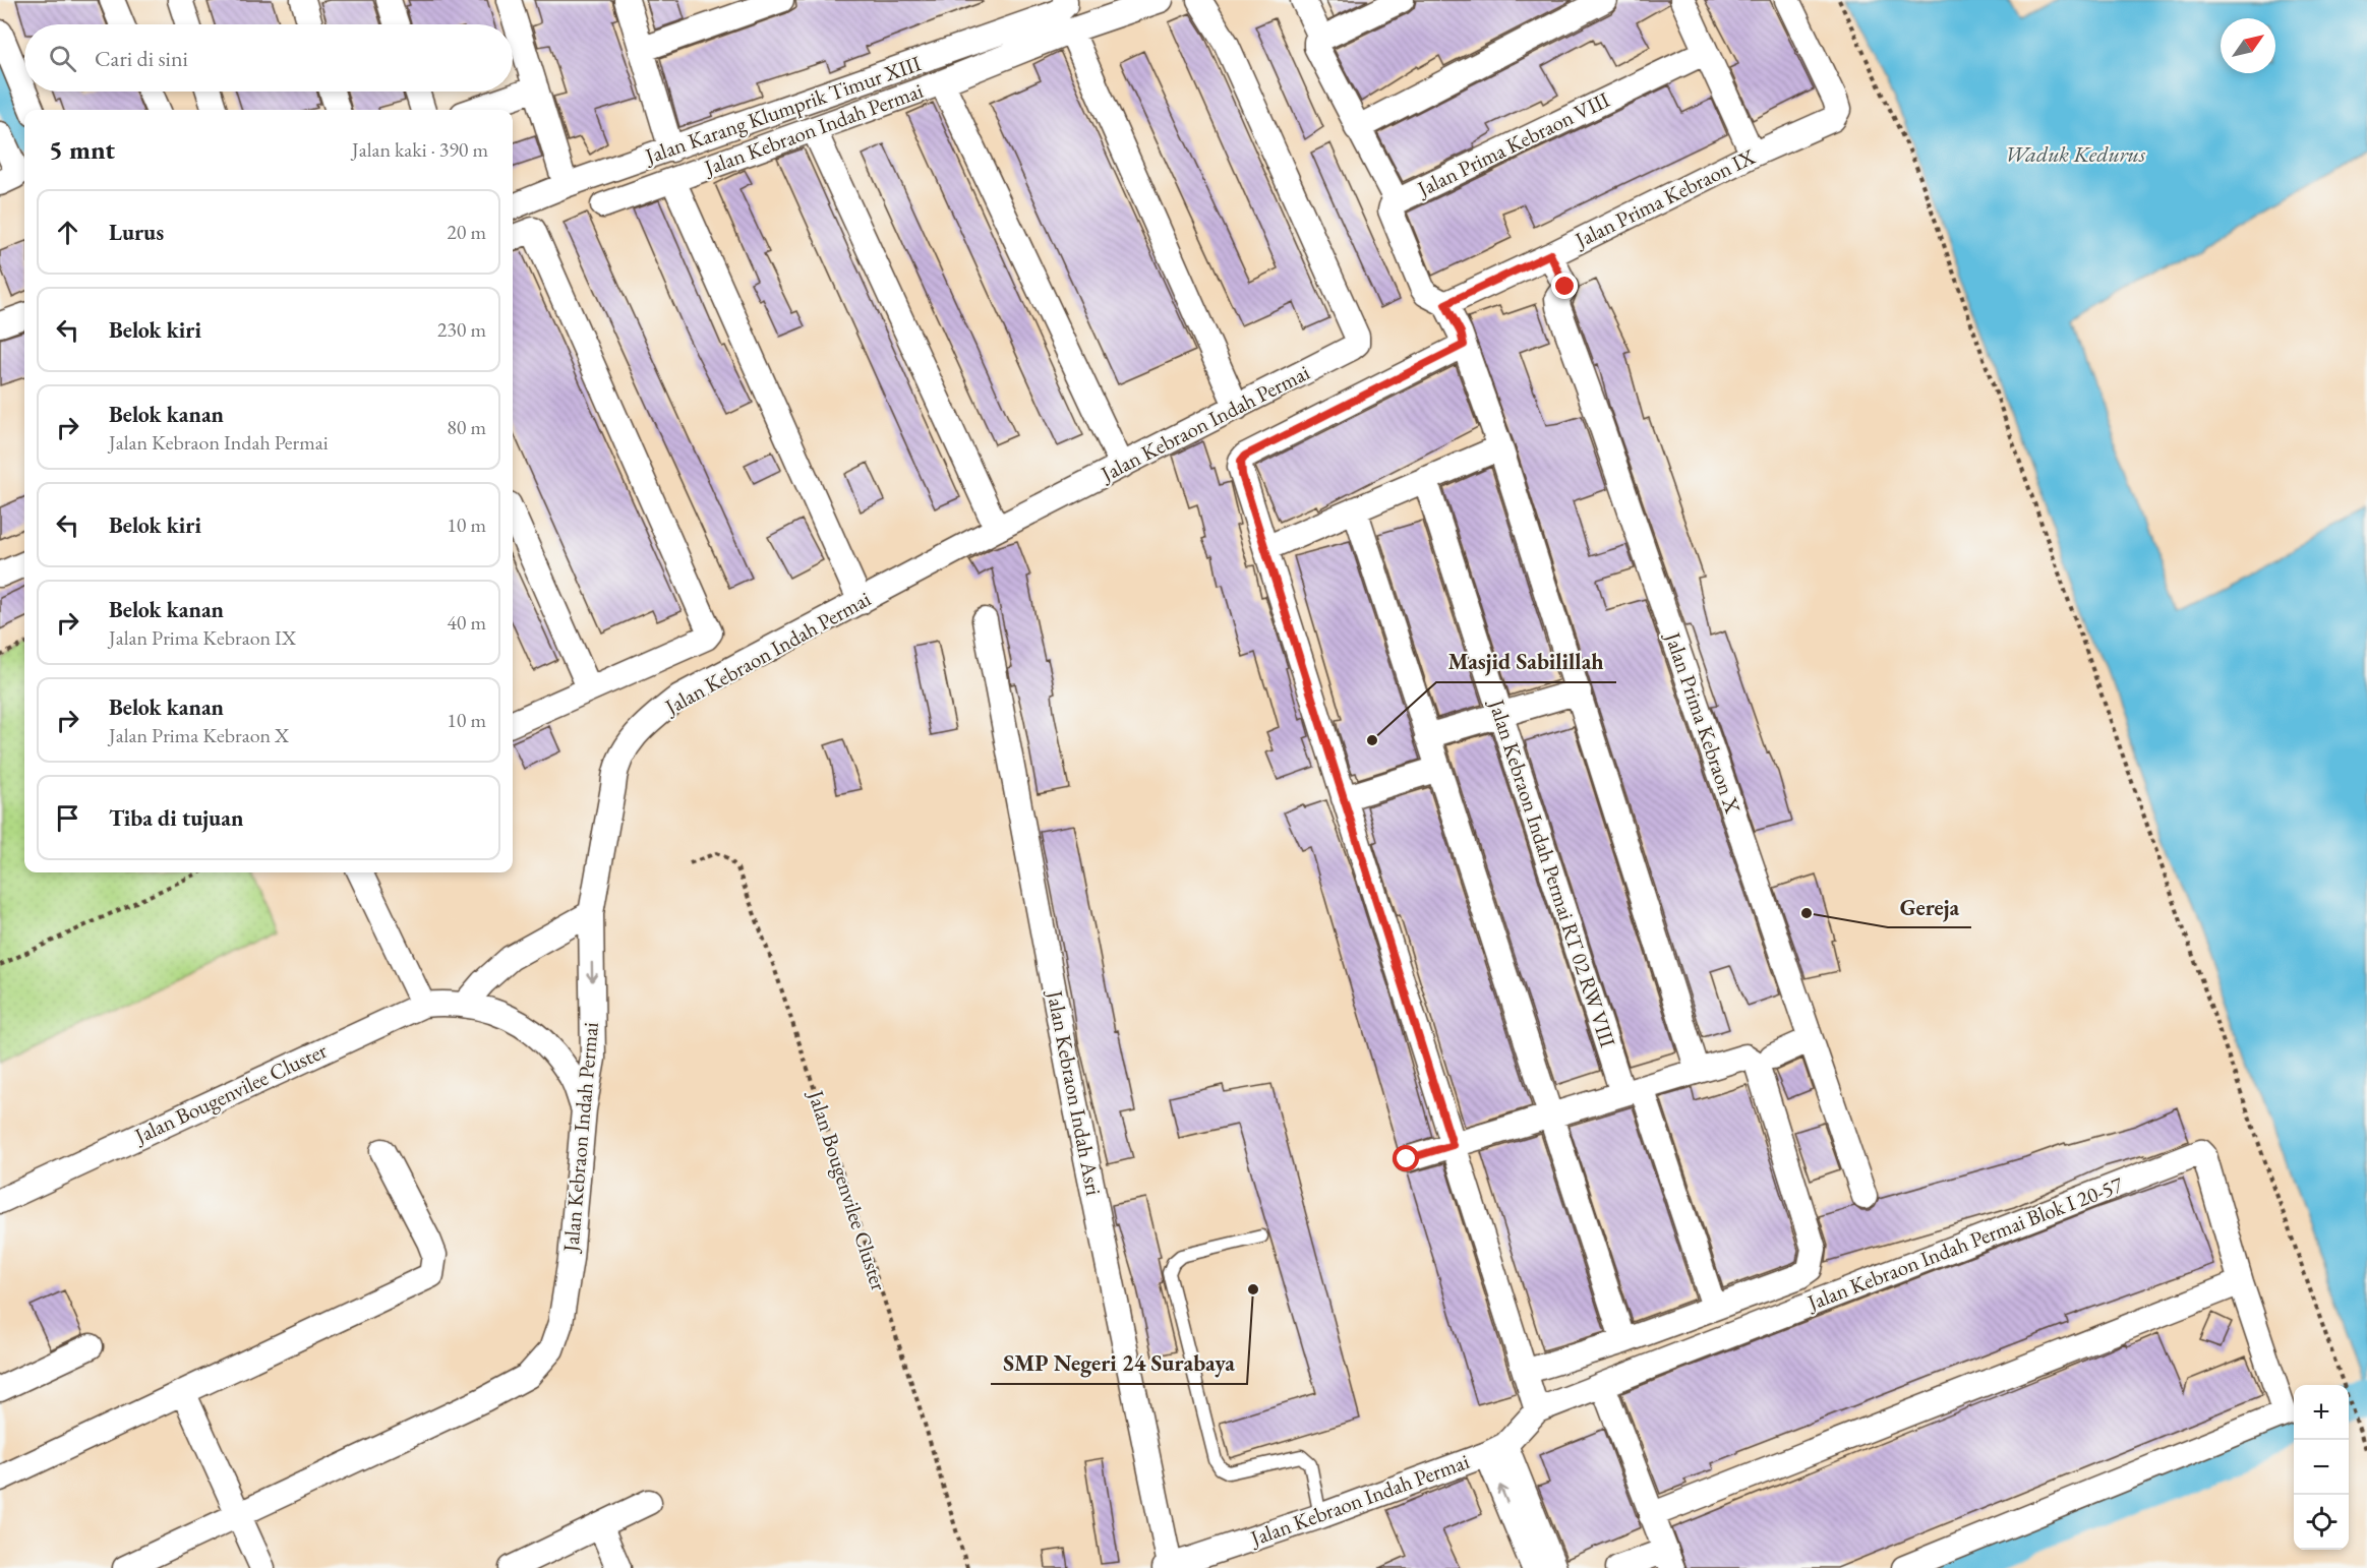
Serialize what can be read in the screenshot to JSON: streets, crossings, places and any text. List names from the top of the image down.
{
  "streets": {
    "street": [
      "Jalan Karang Klumprik Timur XIII",
      "Jalan Kebraon Indah Permai",
      "Jalan Prima Kebraon VIII",
      "Jalan Prima Kebraon IX",
      "Jalan Prima Kebraon X",
      "Jalan Kebraon Indah Permai RT 02 RW VIII",
      "Jalan Bougenvilee Cluster",
      "Jalan Kebraon Indah Asri",
      "Jalan Kebraon Indah Permai Blok I 20-57"
    ]
  },
  "crossings": [
    ["Jalan Karang Klumprik Timur XIII", "Jalan Kebraon Indah Permai"],
    ["Jalan Kebraon Indah Permai", "Jalan Bougenvilee Cluster"],
    ["Jalan Kebraon Indah Permai", "Jalan Kebraon Indah Asri"],
    ["Jalan Prima Kebraon IX", "Jalan Prima Kebraon X"]
  ],
  "water": ["Waduk Kedurus"],
  "places": ["Masjid Sabilillah", "Gereja", "SMP Negeri 24 Surabaya"],
  "north": "top right",
  "page": {
    "search": "Cari di sini",
    "heading": ["5 mnt", "Jalan kaki · 390 m"],
    "list": [
      ["Lurus", "20 m"],
      ["Belok kiri", "230 m"],
      ["Belok kanan", "Jalan Kebraon Indah Permai", "80 m"],
      ["Belok kiri", "10 m"],
      ["Belok kanan", "Jalan Prima Kebraon IX", "40 m"],
      ["Belok kanan", "Jalan Prima Kebraon X", "10 m"],
      "Tiba di tujuan"
    ],
    "map_buttons": ["+", "−"]
  }
}
